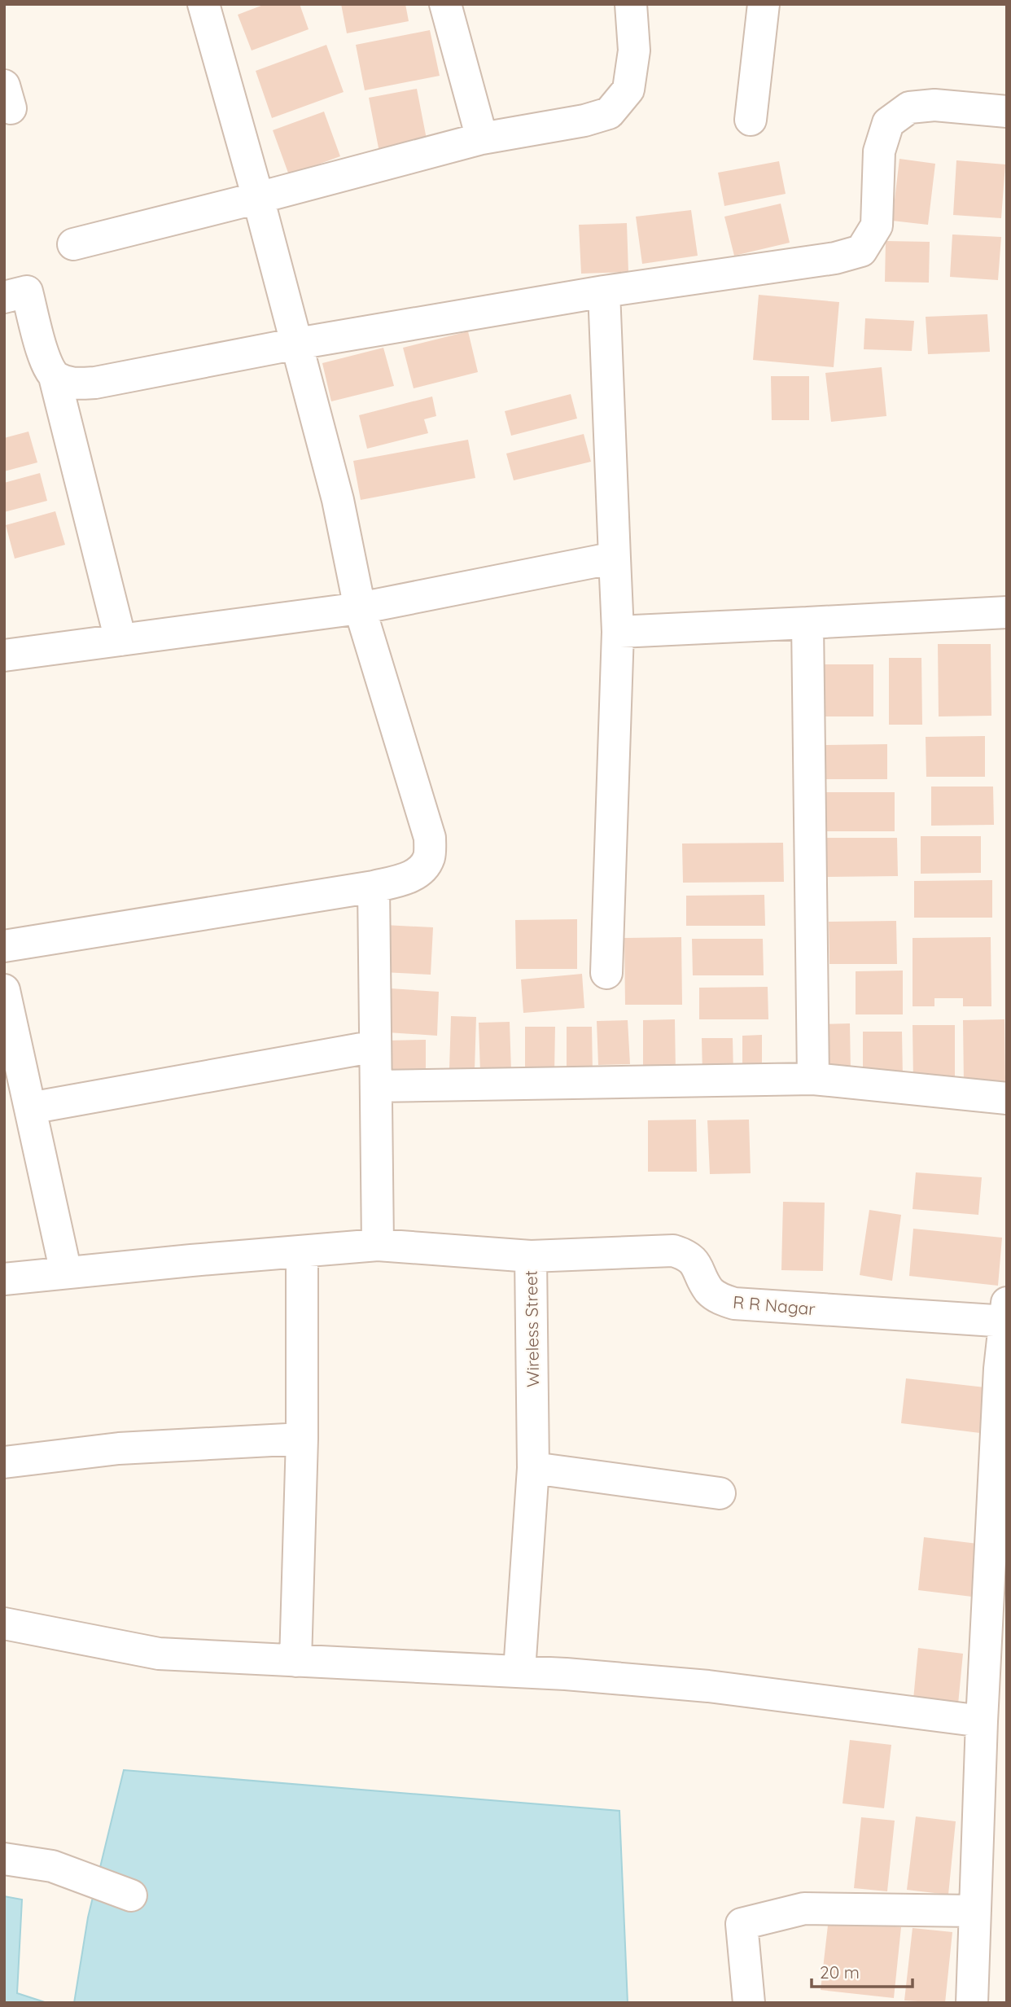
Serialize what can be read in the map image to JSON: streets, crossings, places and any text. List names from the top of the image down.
{
  "streets": {
    "street": ["R R Nagar", "Wireless Street"]
  },
  "crossings": [
    ["R R Nagar", "Wireless Street"]
  ],
  "scale_bar": "20 m"
}
